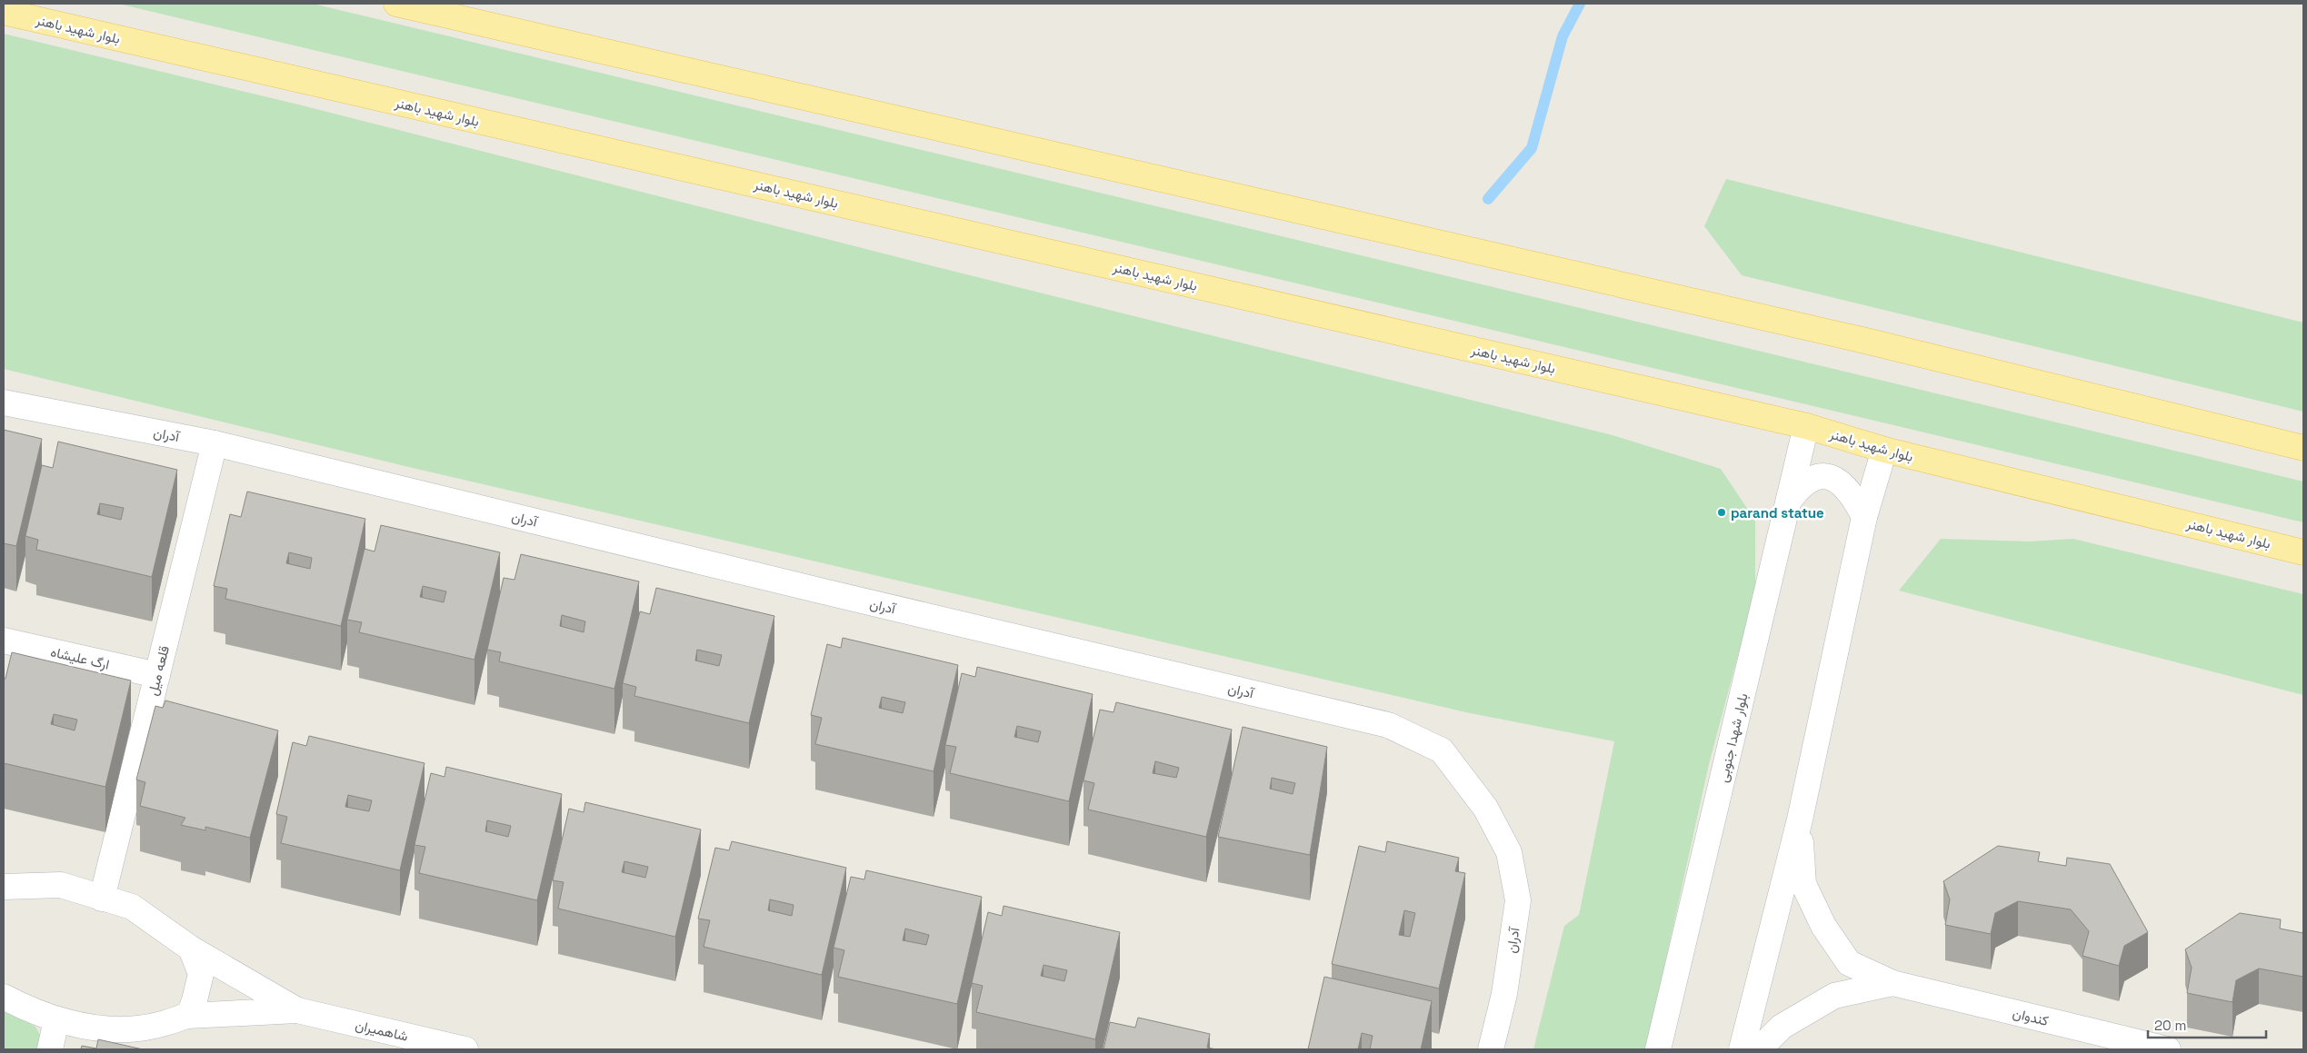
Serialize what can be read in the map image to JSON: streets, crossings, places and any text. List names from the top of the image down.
{
  "streets": {
    "main road": ["بلوار شهید باهنر"],
    "street": [
      "آدران",
      "ارگ علیشاه",
      "قلعه میل",
      "بلوار شهدا جنوبی",
      "کندوان",
      "شاهمیران"
    ]
  },
  "crossings": [
    ["بلوار شهید باهنر", "بلوار شهدا جنوبی"],
    ["آدران", "قلعه میل"],
    ["ارگ علیشاه", "قلعه میل"]
  ],
  "places": ["parand statue"],
  "scale_bar": "20 m"
}
